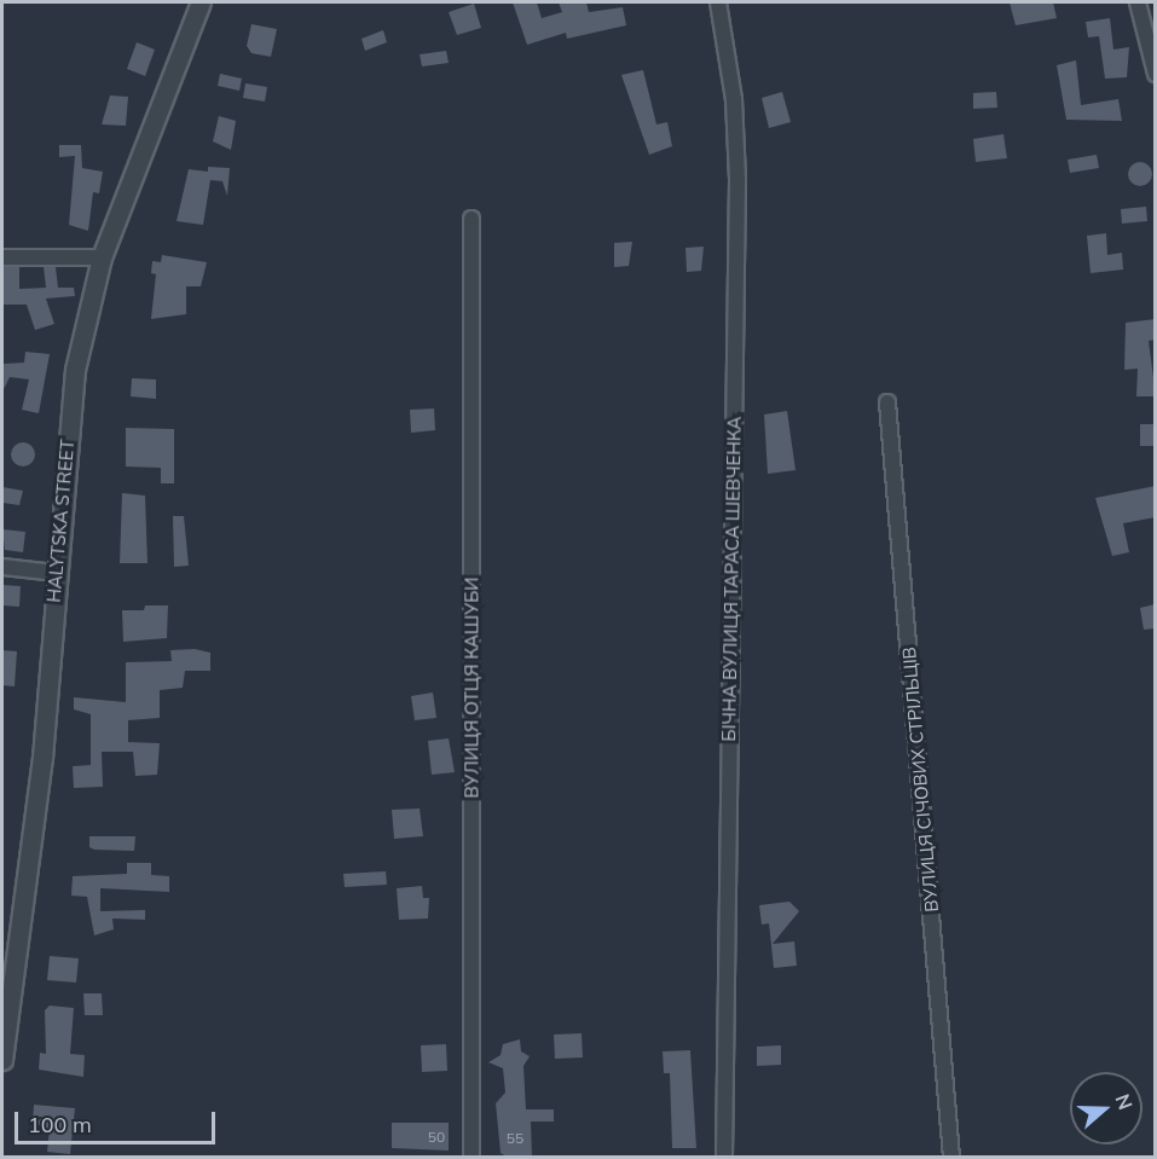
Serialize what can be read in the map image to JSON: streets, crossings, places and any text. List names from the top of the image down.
{
  "streets": {
    "street": [
      "HALYTSKA STREET",
      "БІЧНА ВУЛИЦЯ ТАРАСА ШЕВЧЕНКА",
      "ВУЛИЦЯ ОТЦЯ КАШУБИ",
      "ВУЛИЦЯ СІЧОВИХ СТРІЛЬЦІВ"
    ]
  },
  "house_numbers": ["50", "55"],
  "scale_bar": "100 m",
  "north": "right"
}
